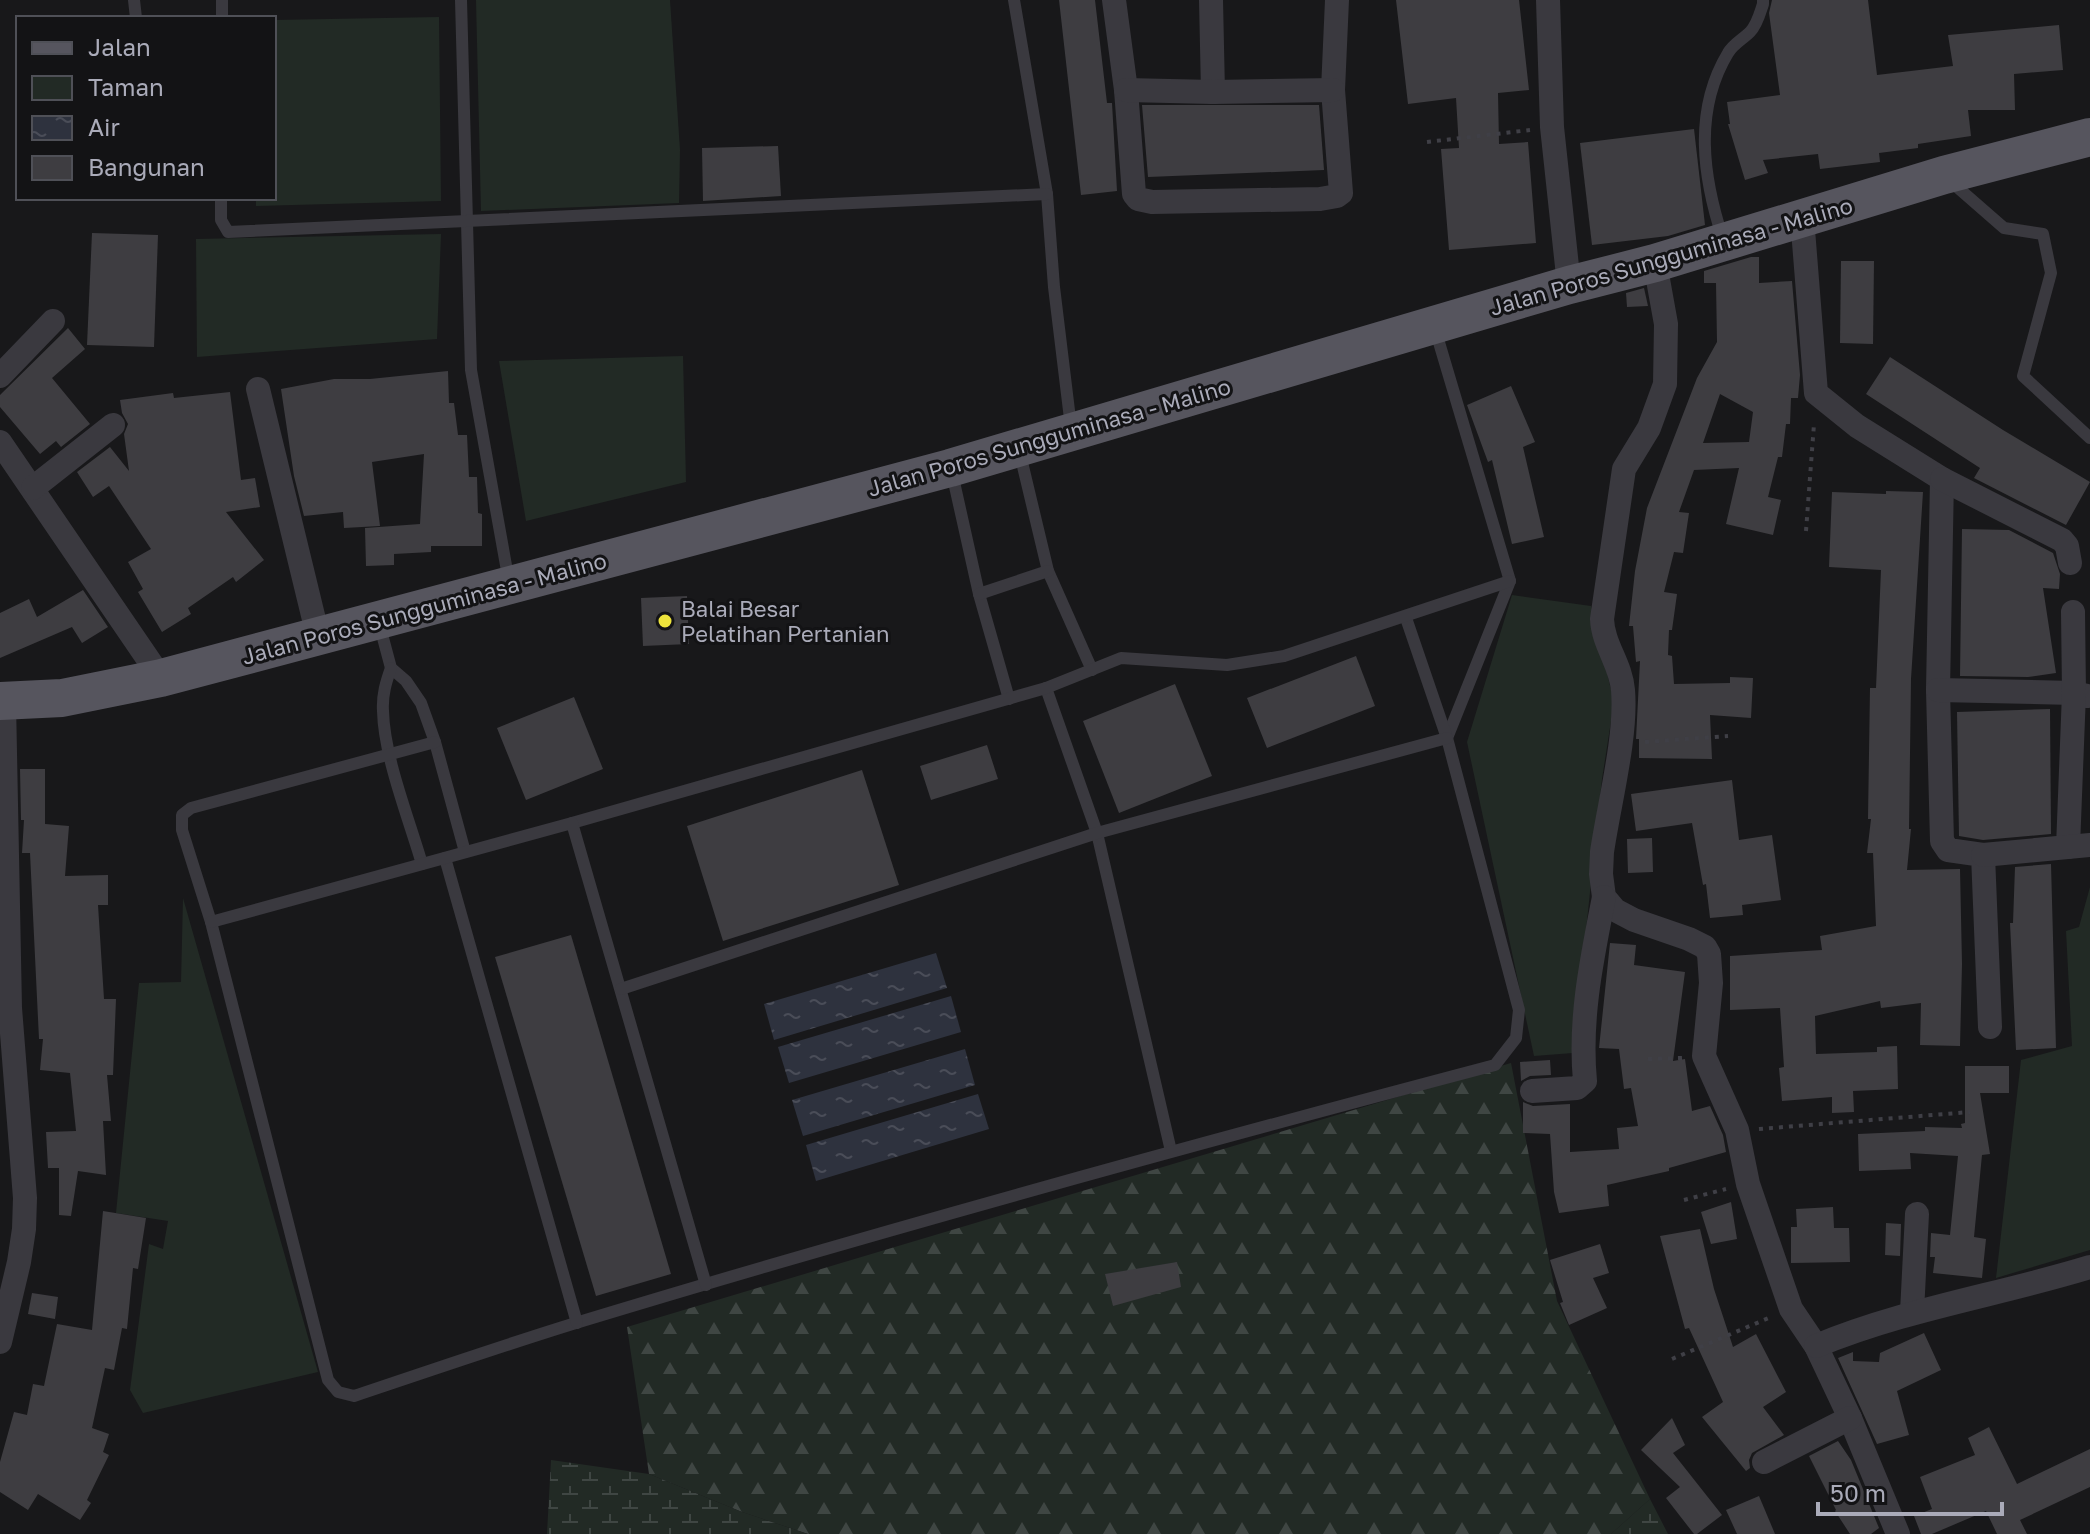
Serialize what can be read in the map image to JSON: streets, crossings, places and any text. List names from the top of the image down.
{
  "streets": {
    "main road": ["Jalan Poros Sungguminasa - Malino"]
  },
  "places": ["Balai Besar Pelatihan Pertanian"],
  "legend": [
    "Jalan",
    "Taman",
    "Air",
    "Bangunan"
  ],
  "scale_bar": "50 m"
}
